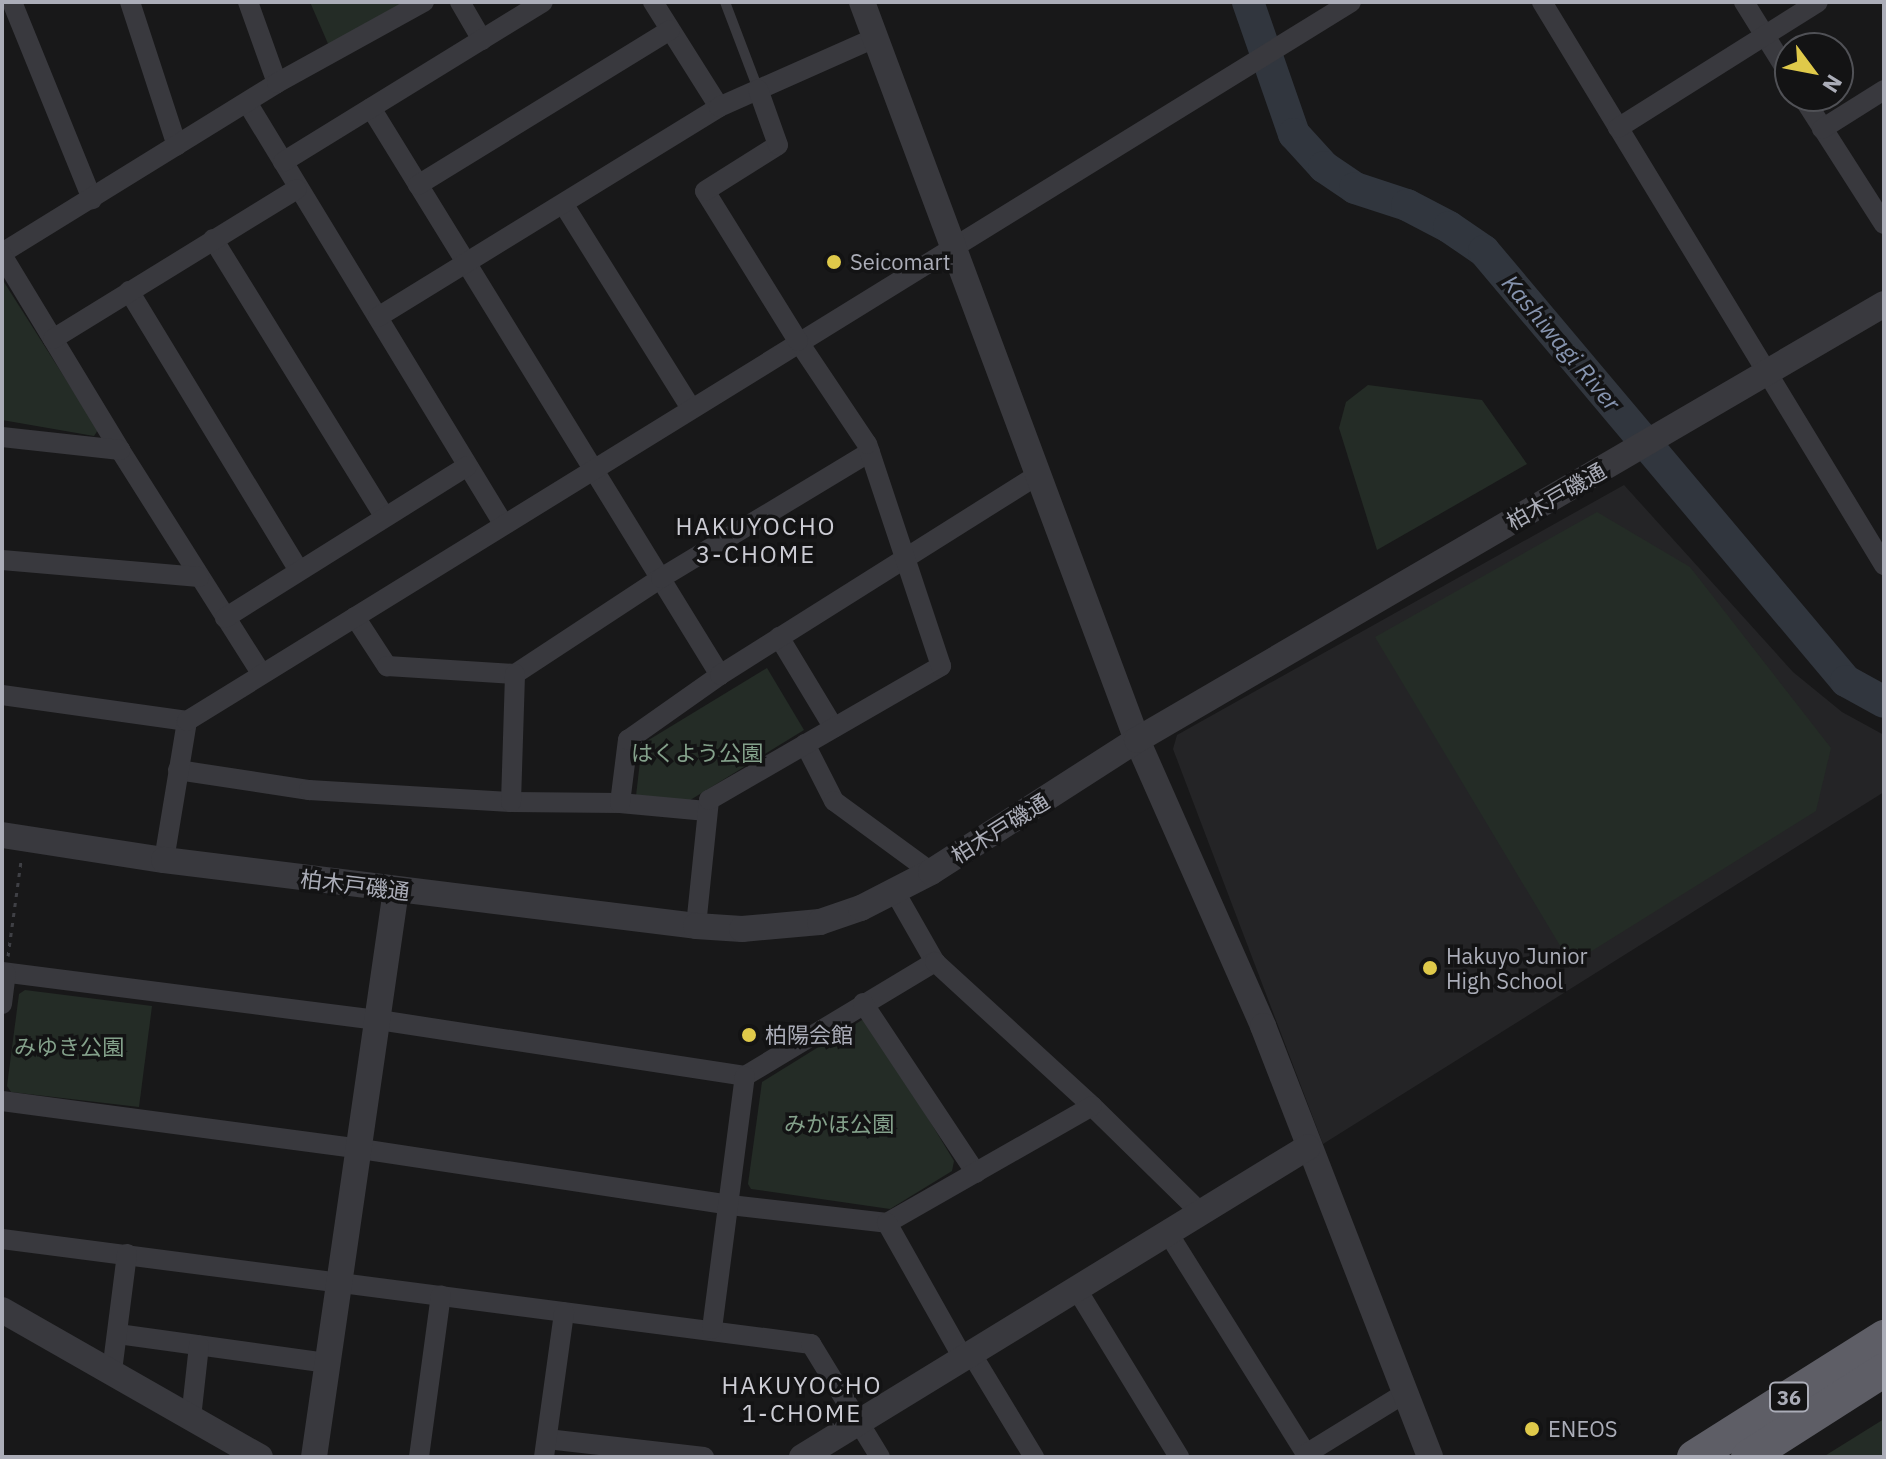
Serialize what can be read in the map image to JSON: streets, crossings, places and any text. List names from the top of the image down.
{
  "streets": {
    "highway": ["36"],
    "street": ["柏木戸磯通"]
  },
  "districts": ["HAKUYOCHO 3-CHOME", "HAKUYOCHO 1-CHOME"],
  "water": ["Kashiwagi River"],
  "parks": ["はくよう公園", "みゆき公園", "みかほ公園"],
  "places": [
    "Seicomart",
    "Hakuyo Junior High School",
    "柏陽会館",
    "ENEOS"
  ],
  "north": "bottom right"
}
